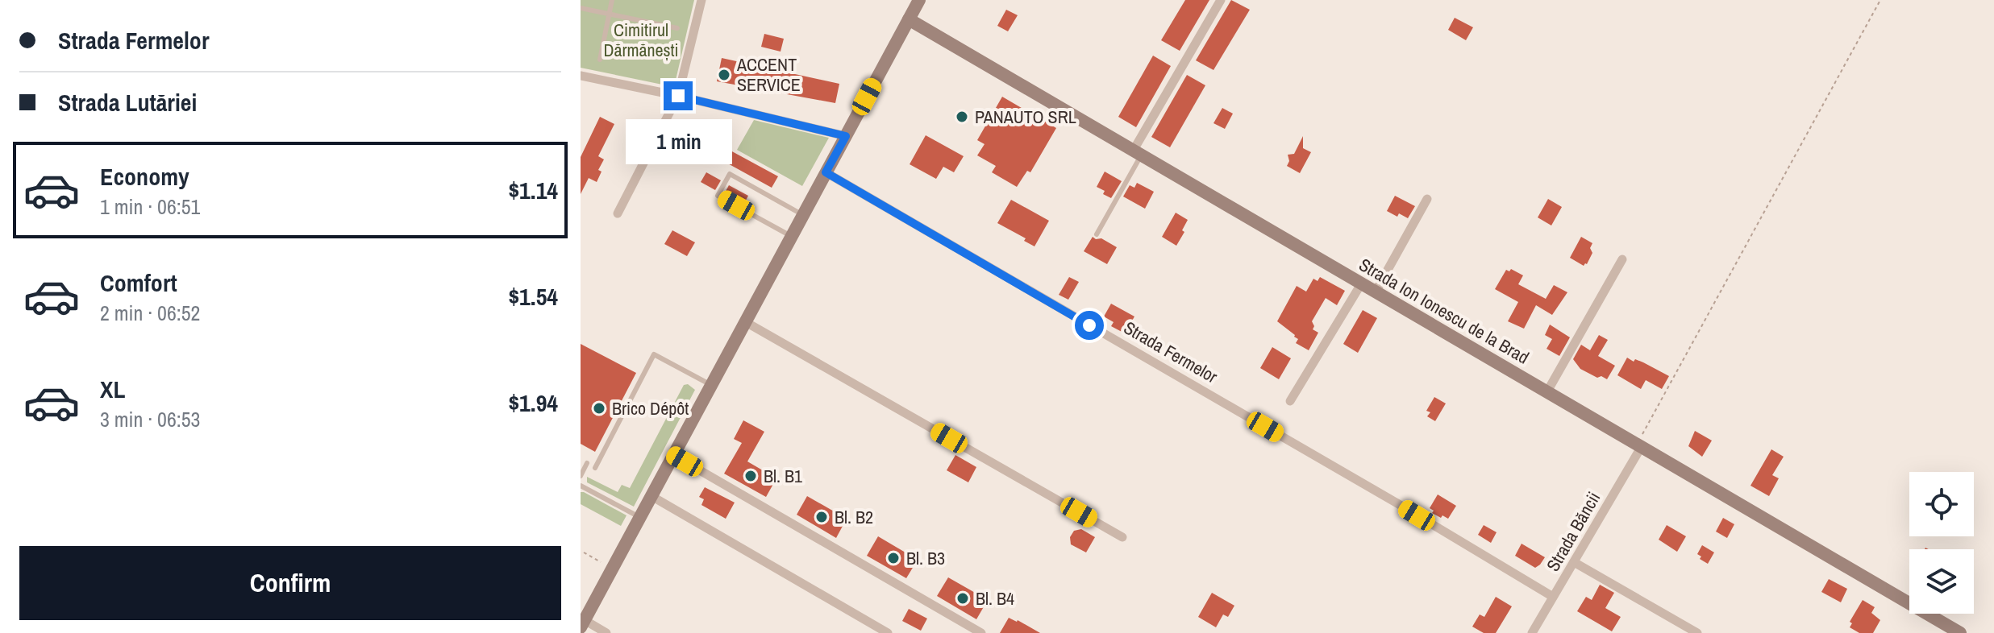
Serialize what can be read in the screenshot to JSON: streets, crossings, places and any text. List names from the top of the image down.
{
  "streets": {
    "street": ["Strada Ion Ionescu de la Brad", "Strada Fermelor", "Strada Băncii"]
  },
  "crossings": [
    ["Strada Ion Ionescu de la Brad", "Strada Băncii"],
    ["Strada Fermelor", "Strada Băncii"]
  ],
  "parks": ["Cimitirul Dărmănești"],
  "places": [
    "ACCENT SERVICE",
    "PANAUTO SRL",
    "Brico Dépôt",
    "Bl. B1",
    "Bl. B2",
    "Bl. B3",
    "Bl. B4"
  ],
  "page": {
    "banner": ["Strada Fermelor", "Strada Lutăriei"],
    "bubble": "1 min",
    "list": [
      {
        "name": "Economy",
        "note": "1 min · 06:51",
        "value": "$1.14"
      },
      {
        "name": "Comfort",
        "note": "2 min · 06:52",
        "value": "$1.54"
      },
      {
        "name": "XL",
        "note": "3 min · 06:53",
        "value": "$1.94"
      }
    ],
    "buttons": "Confirm"
  }
}
